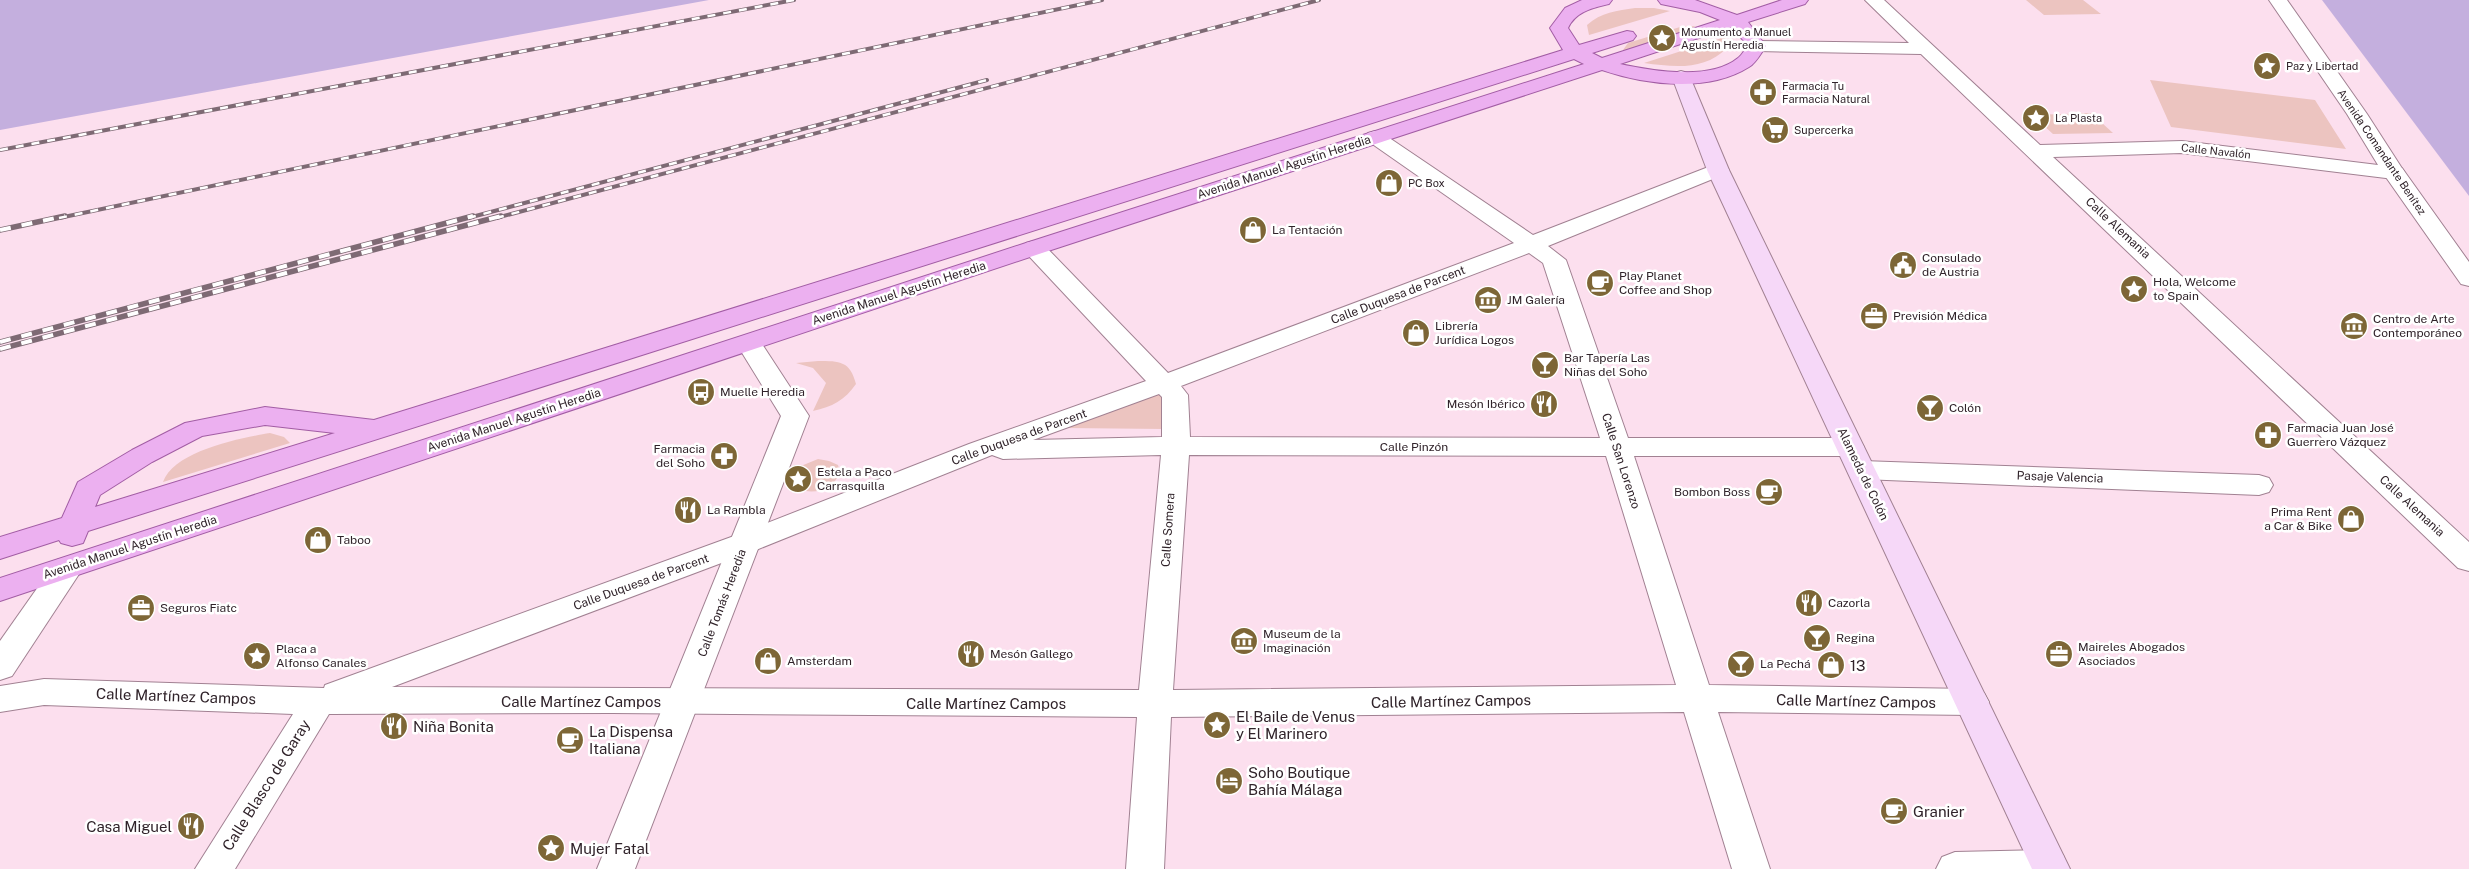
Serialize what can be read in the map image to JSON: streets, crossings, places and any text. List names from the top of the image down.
{
  "streets": {
    "main road": ["Avenida Manuel Agustín Heredia", "Alameda de Colón"],
    "street": [
      "Calle Navalón",
      "Avenida Comandante Benítez",
      "Calle Alemania",
      "Calle Duquesa de Parcent",
      "Calle Pinzón",
      "Calle San Lorenzo",
      "Pasaje Valencia",
      "Calle Somera",
      "Calle Tomás Heredia",
      "Calle Martínez Campos",
      "Calle Blasco de Garay"
    ]
  },
  "crossings": [
    ["Calle Navalón", "Avenida Comandante Benítez"],
    ["Calle Navalón", "Calle Alemania"],
    ["Avenida Manuel Agustín Heredia", "Calle San Lorenzo"],
    ["Avenida Manuel Agustín Heredia", "Calle Somera"],
    ["Avenida Manuel Agustín Heredia", "Calle Tomás Heredia"],
    ["Calle Duquesa de Parcent", "Calle Pinzón"],
    ["Calle Duquesa de Parcent", "Calle San Lorenzo"],
    ["Calle Duquesa de Parcent", "Alameda de Colón"],
    ["Calle Duquesa de Parcent", "Calle Somera"],
    ["Calle Duquesa de Parcent", "Calle Tomás Heredia"],
    ["Calle Duquesa de Parcent", "Calle Martínez Campos"],
    ["Calle Duquesa de Parcent", "Calle Blasco de Garay"],
    ["Calle Pinzón", "Calle San Lorenzo"],
    ["Calle Pinzón", "Alameda de Colón"],
    ["Calle Pinzón", "Pasaje Valencia"],
    ["Calle Pinzón", "Calle Somera"],
    ["Calle San Lorenzo", "Calle Martínez Campos"],
    ["Alameda de Colón", "Pasaje Valencia"],
    ["Alameda de Colón", "Calle Martínez Campos"],
    ["Calle Somera", "Calle Martínez Campos"],
    ["Calle Tomás Heredia", "Calle Martínez Campos"],
    ["Calle Martínez Campos", "Calle Blasco de Garay"]
  ],
  "places": {
    "place": [
      "Monumento a Manuel Agustín Heredia",
      "Paz y Libertad",
      "La Plasta",
      "Hola, Welcome to Spain",
      "Estela a Paco Carrasquilla",
      "Placa a Alfonso Canales",
      "El Baile de Venus y El Marinero",
      "Mujer Fatal"
    ],
    "pharmacy": ["Farmacia Tu Farmacia Natural", "Farmacia Juan José Guerrero Vázquez", "Farmacia del Soho"],
    "supermarket": ["Supercerka"],
    "shop": [
      "PC Box",
      "La Tentación",
      "Librería Jurídica Logos",
      "Prima Rent a Car & Bike",
      "Taboo",
      "Amsterdam",
      "13"
    ],
    "public building": ["Consulado de Austria"],
    "cafe": [
      "Play Planet Coffee and Shop",
      "Bombon Boss",
      "La Dispensa Italiana",
      "Granier"
    ],
    "museum": ["JM Galería", "Centro de Arte Contemporáneo", "Museum de la Imaginación"],
    "office": ["Previsión Médica", "Seguros Fiatc", "Maireles Abogados Asociados"],
    "bar": [
      "Bar Tapería Las Niñas del Soho",
      "Colón",
      "Regina",
      "La Pechá"
    ],
    "bus stop": ["Muelle Heredia"],
    "restaurant": [
      "Mesón Ibérico",
      "La Rambla",
      "Cazorla",
      "Mesón Gallego",
      "Niña Bonita",
      "Casa Miguel"
    ],
    "hotel": ["Soho Boutique Bahía Málaga"]
  }
}
